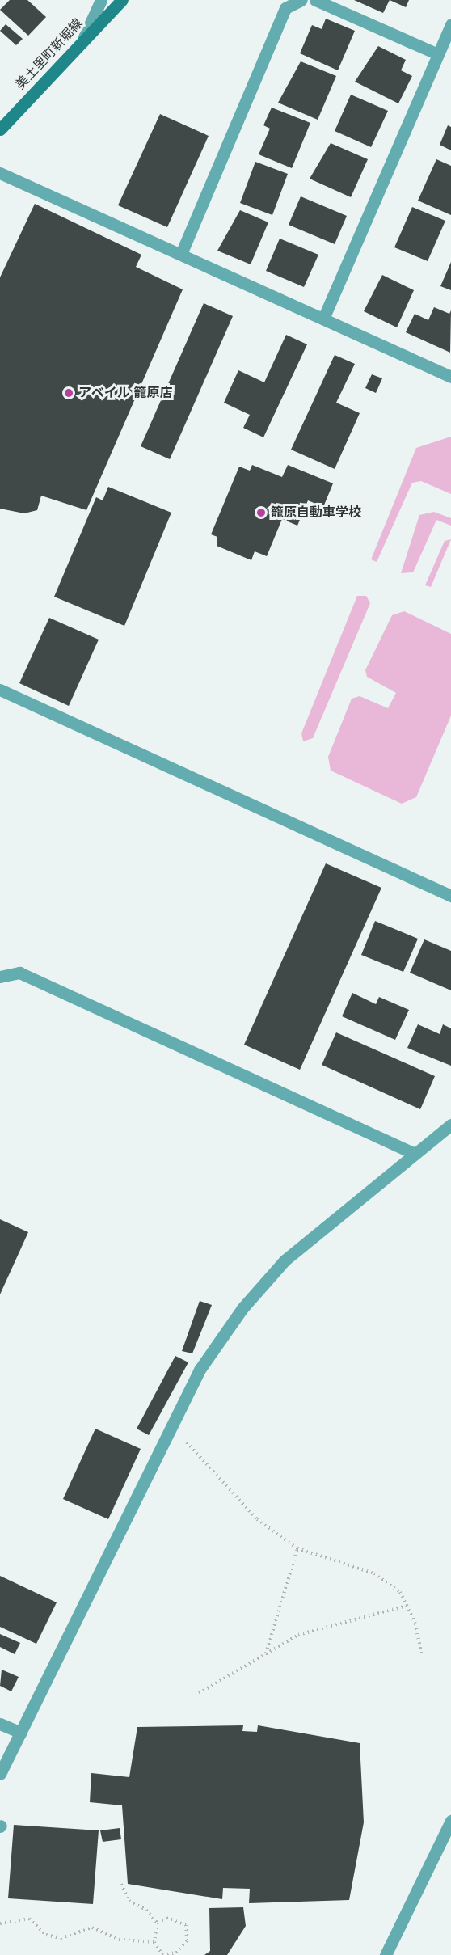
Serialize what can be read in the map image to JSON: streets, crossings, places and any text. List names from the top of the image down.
{
  "streets": {
    "main road": ["美土里町新堀線"]
  },
  "places": ["アベイル 籠原店", "籠原自動車学校"]
}
